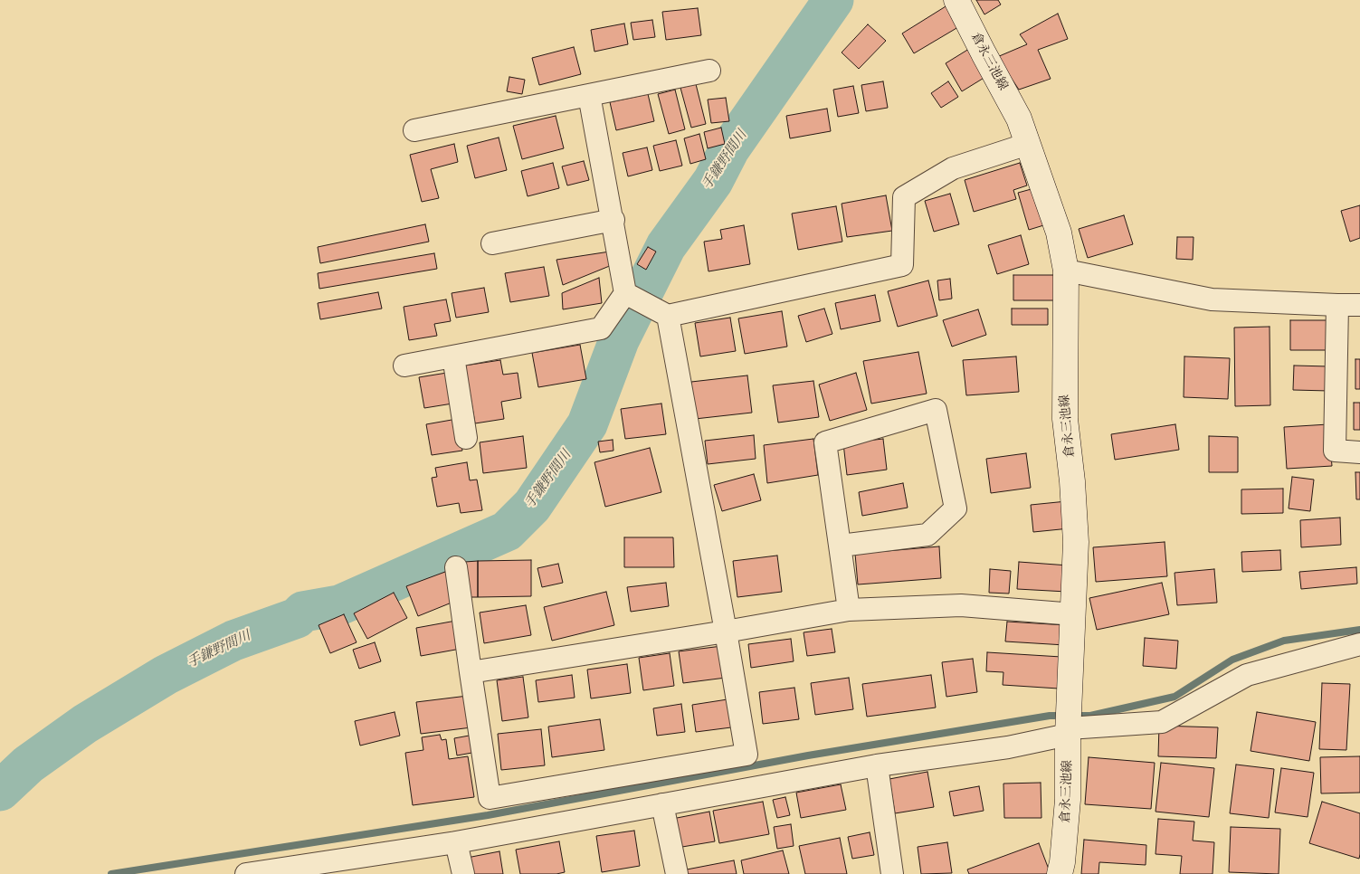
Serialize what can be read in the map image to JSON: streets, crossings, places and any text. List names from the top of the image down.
{
  "streets": {
    "main road": ["倉永三池線"]
  },
  "water": ["手鎌野間川"]
}
